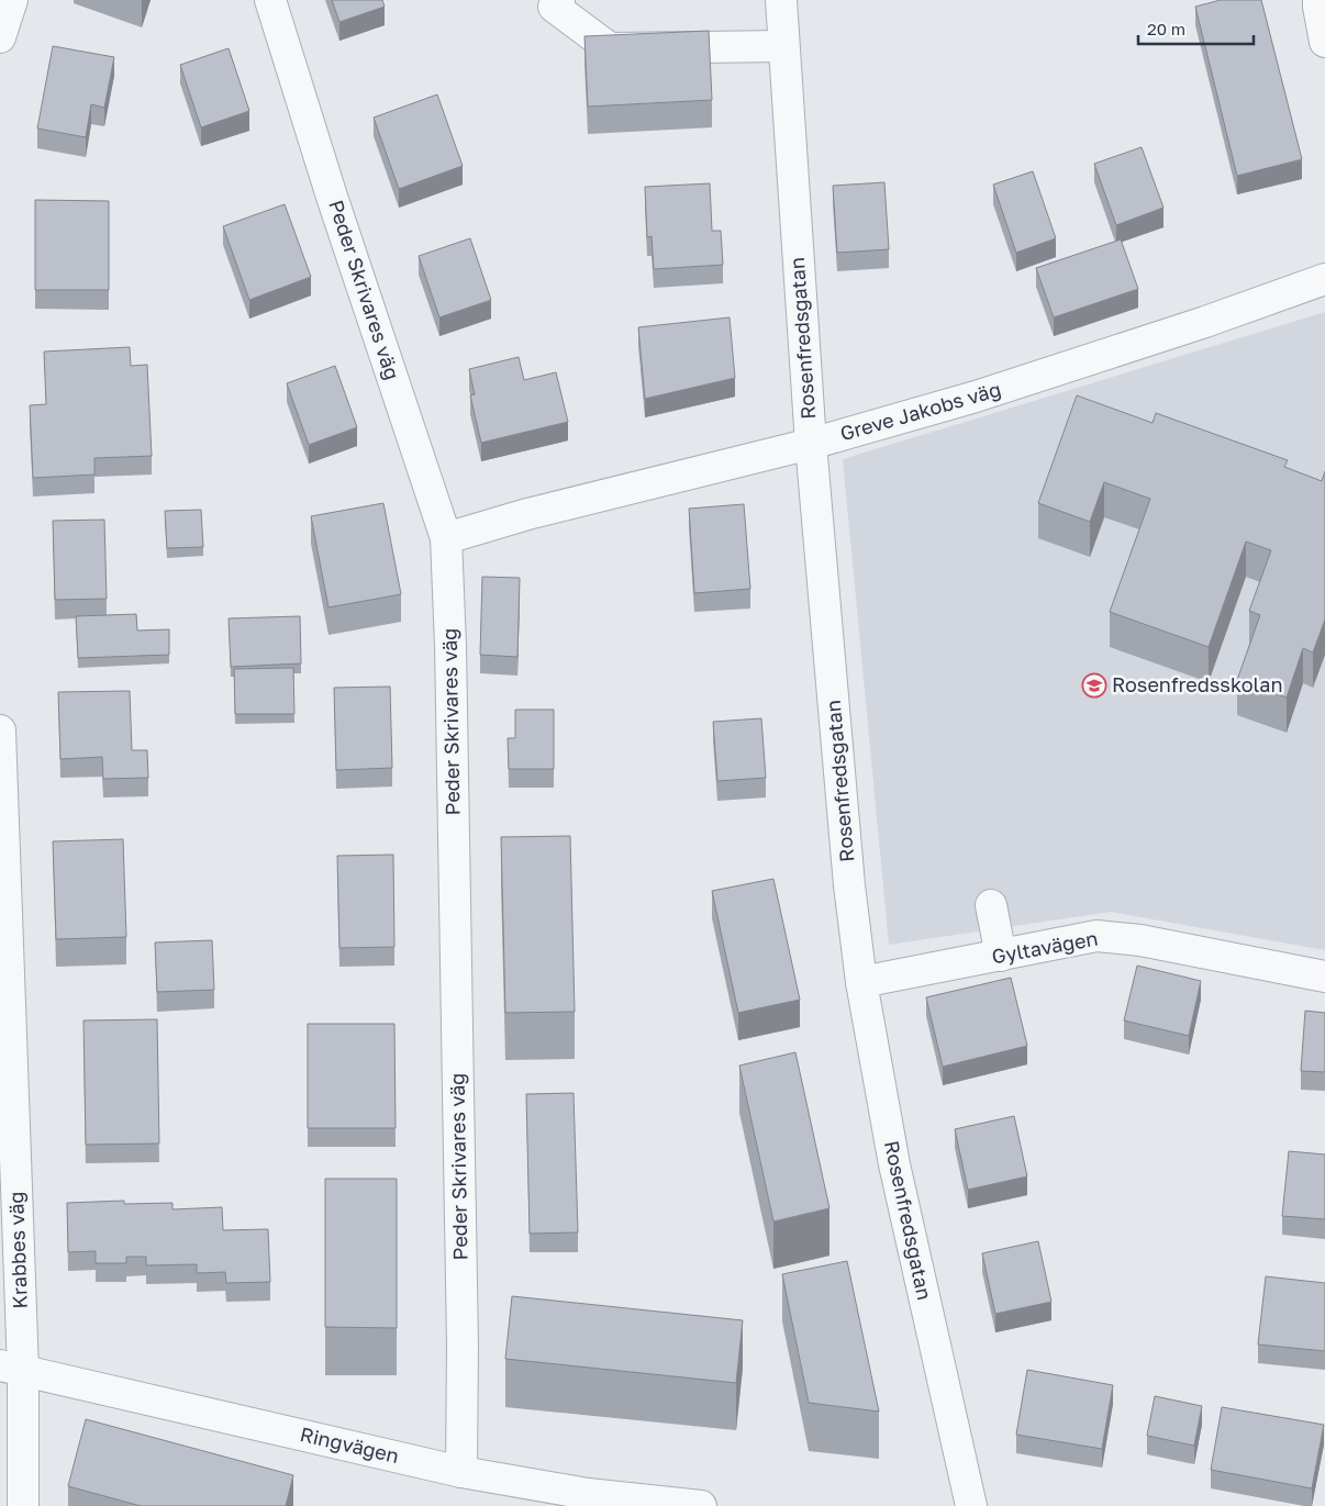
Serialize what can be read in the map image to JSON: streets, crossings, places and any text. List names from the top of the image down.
{
  "streets": {
    "street": [
      "Peder Skrivares väg",
      "Rosenfredsgatan",
      "Greve Jakobs väg",
      "Gyltavägen",
      "Krabbes väg",
      "Ringvägen"
    ]
  },
  "crossings": [
    ["Peder Skrivares väg", "Greve Jakobs väg"],
    ["Peder Skrivares väg", "Ringvägen"],
    ["Rosenfredsgatan", "Greve Jakobs väg"],
    ["Rosenfredsgatan", "Gyltavägen"],
    ["Krabbes väg", "Ringvägen"]
  ],
  "places": {
    "school or university": ["Rosenfredsskolan"]
  },
  "scale_bar": "20 m"
}
